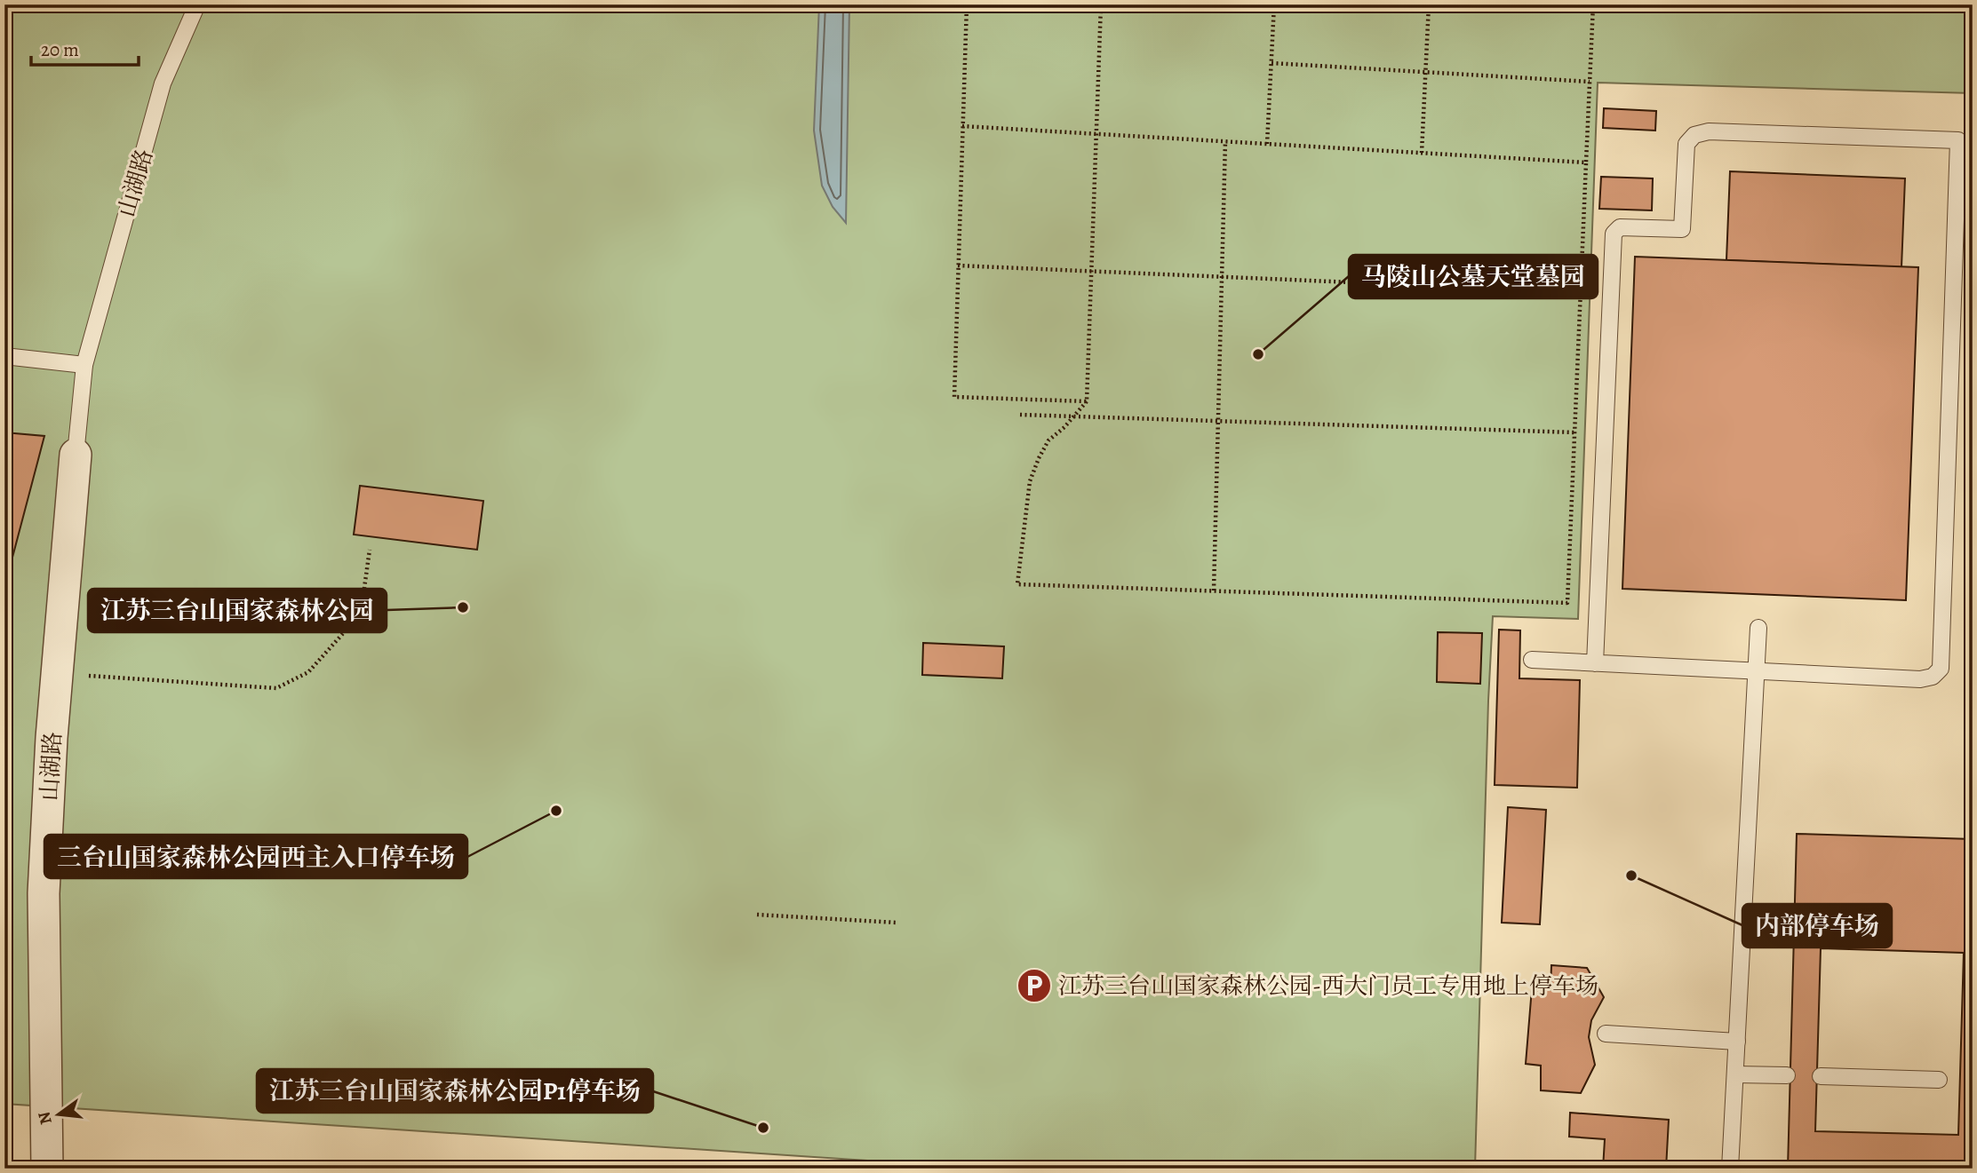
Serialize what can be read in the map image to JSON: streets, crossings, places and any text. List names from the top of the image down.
{
  "streets": {
    "street": ["山湖路"]
  },
  "places": {
    "other": [
      "马陵山公墓天堂墓园",
      "江苏三台山国家森林公园",
      "三台山国家森林公园西主入口停车场",
      "内部停车场",
      "江苏三台山国家森林公园P1停车场"
    ],
    "parking": ["江苏三台山国家森林公园-西大门员工专用地上停车场"]
  },
  "scale_bar": "20 m",
  "north": "left"
}
